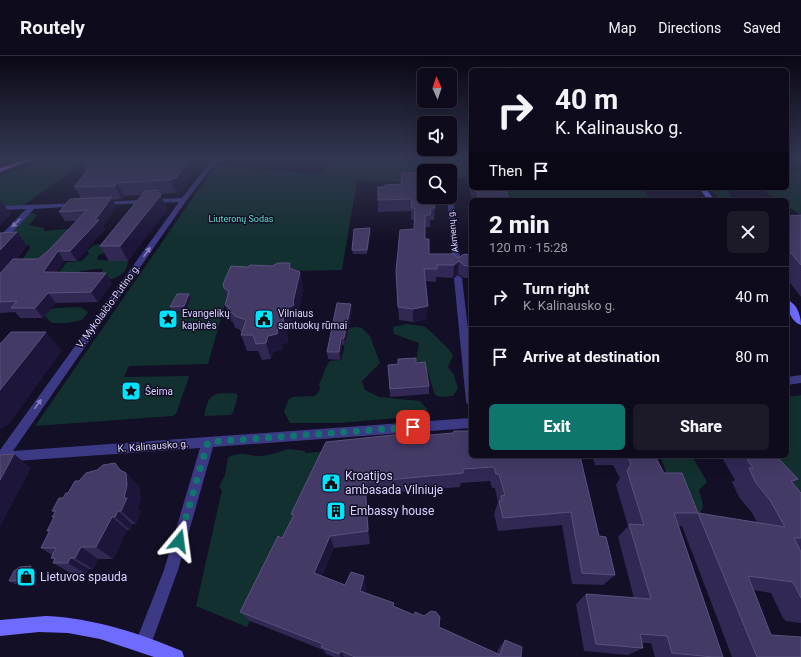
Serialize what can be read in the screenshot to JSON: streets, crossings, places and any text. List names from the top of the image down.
{
  "streets": {
    "street": ["Akmenų g.", "V. Mykolaičio-Putino g.", "K. Kalinausko g."]
  },
  "crossings": [
    ["V. Mykolaičio-Putino g.", "K. Kalinausko g."]
  ],
  "one_way": ["V. Mykolaičio-Putino g."],
  "parks": ["Liuteronų Sodas"],
  "places": {
    "place": ["Evangelikų kapinės", "Šeima"],
    "public building": ["Vilniaus santuokų rūmai", "Kroatijos ambasada Vilniuje"],
    "building": ["Embassy house"],
    "shop": ["Lietuvos spauda"]
  },
  "north": "top",
  "page": {
    "header": "Routely",
    "nav": ["Map", "Directions", "Saved"],
    "turn": ["40 m", "K. Kalinausko g."],
    "then": "Then",
    "heading": ["2 min", "120 m · 15:28"],
    "list": [
      {
        "name": "Turn right",
        "note": "K. Kalinausko g.",
        "value": "40 m"
      },
      {
        "name": "Arrive at destination",
        "value": "80 m"
      }
    ],
    "buttons": ["Exit", "Share"]
  }
}
